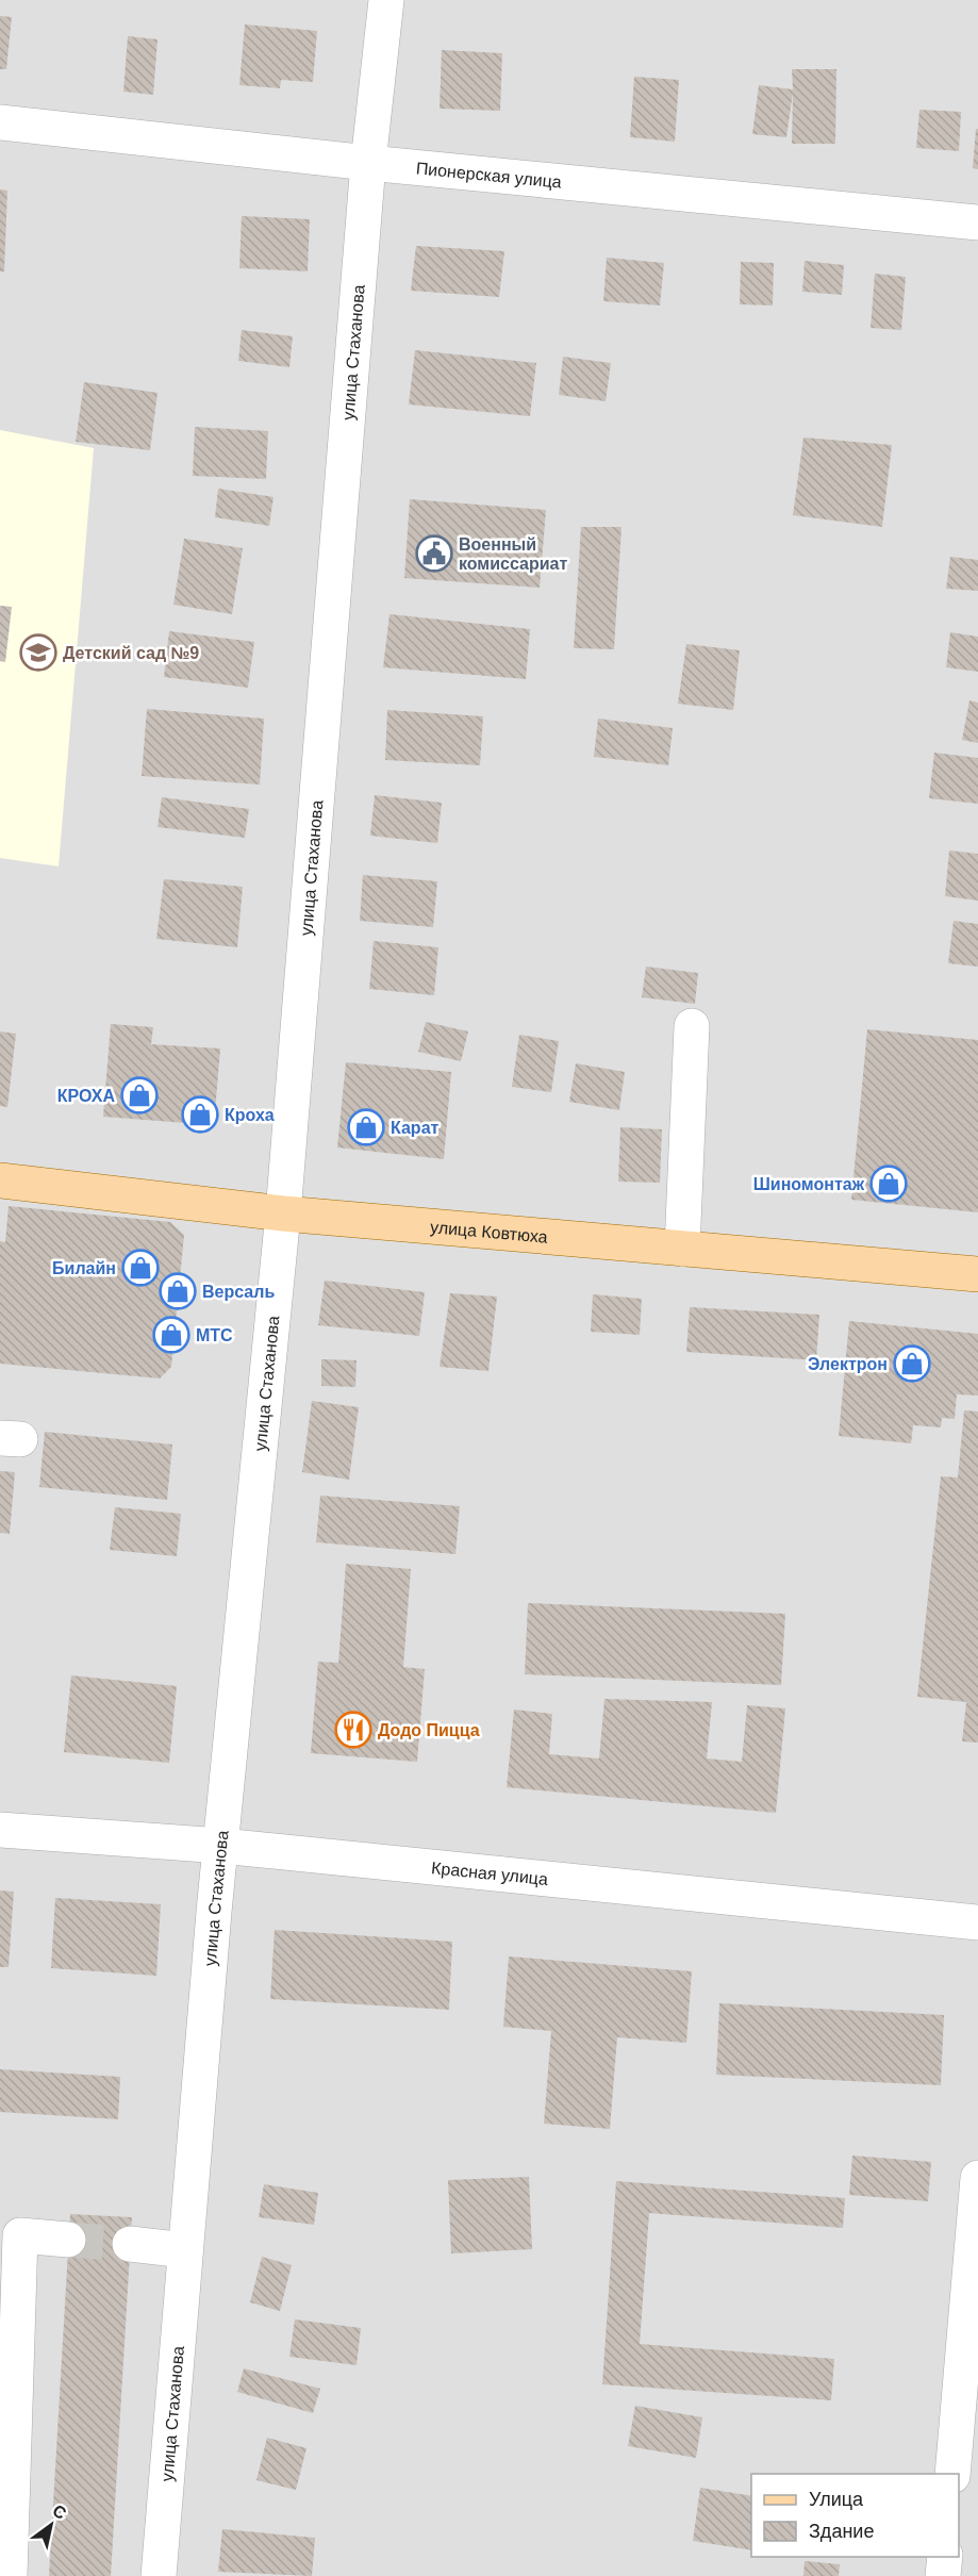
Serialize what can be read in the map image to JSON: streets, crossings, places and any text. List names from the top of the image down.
{
  "streets": {
    "main road": ["улица Ковтюха"],
    "street": ["Пионерская улица", "улица Стаханова", "Красная улица"]
  },
  "crossings": [
    ["Пионерская улица", "улица Стаханова"],
    ["улица Стаханова", "улица Ковтюха"],
    ["улица Стаханова", "Красная улица"]
  ],
  "places": {
    "public building": ["Военный комиссариат"],
    "school or university": ["Детский сад №9"],
    "shop": [
      "КРОХА",
      "Кроха",
      "Карат",
      "Шиномонтаж",
      "Билайн",
      "Версаль",
      "МТС",
      "Электрон"
    ],
    "restaurant": ["Додо Пицца"]
  },
  "legend": ["Улица", "Здание"],
  "north": "top right"
}
